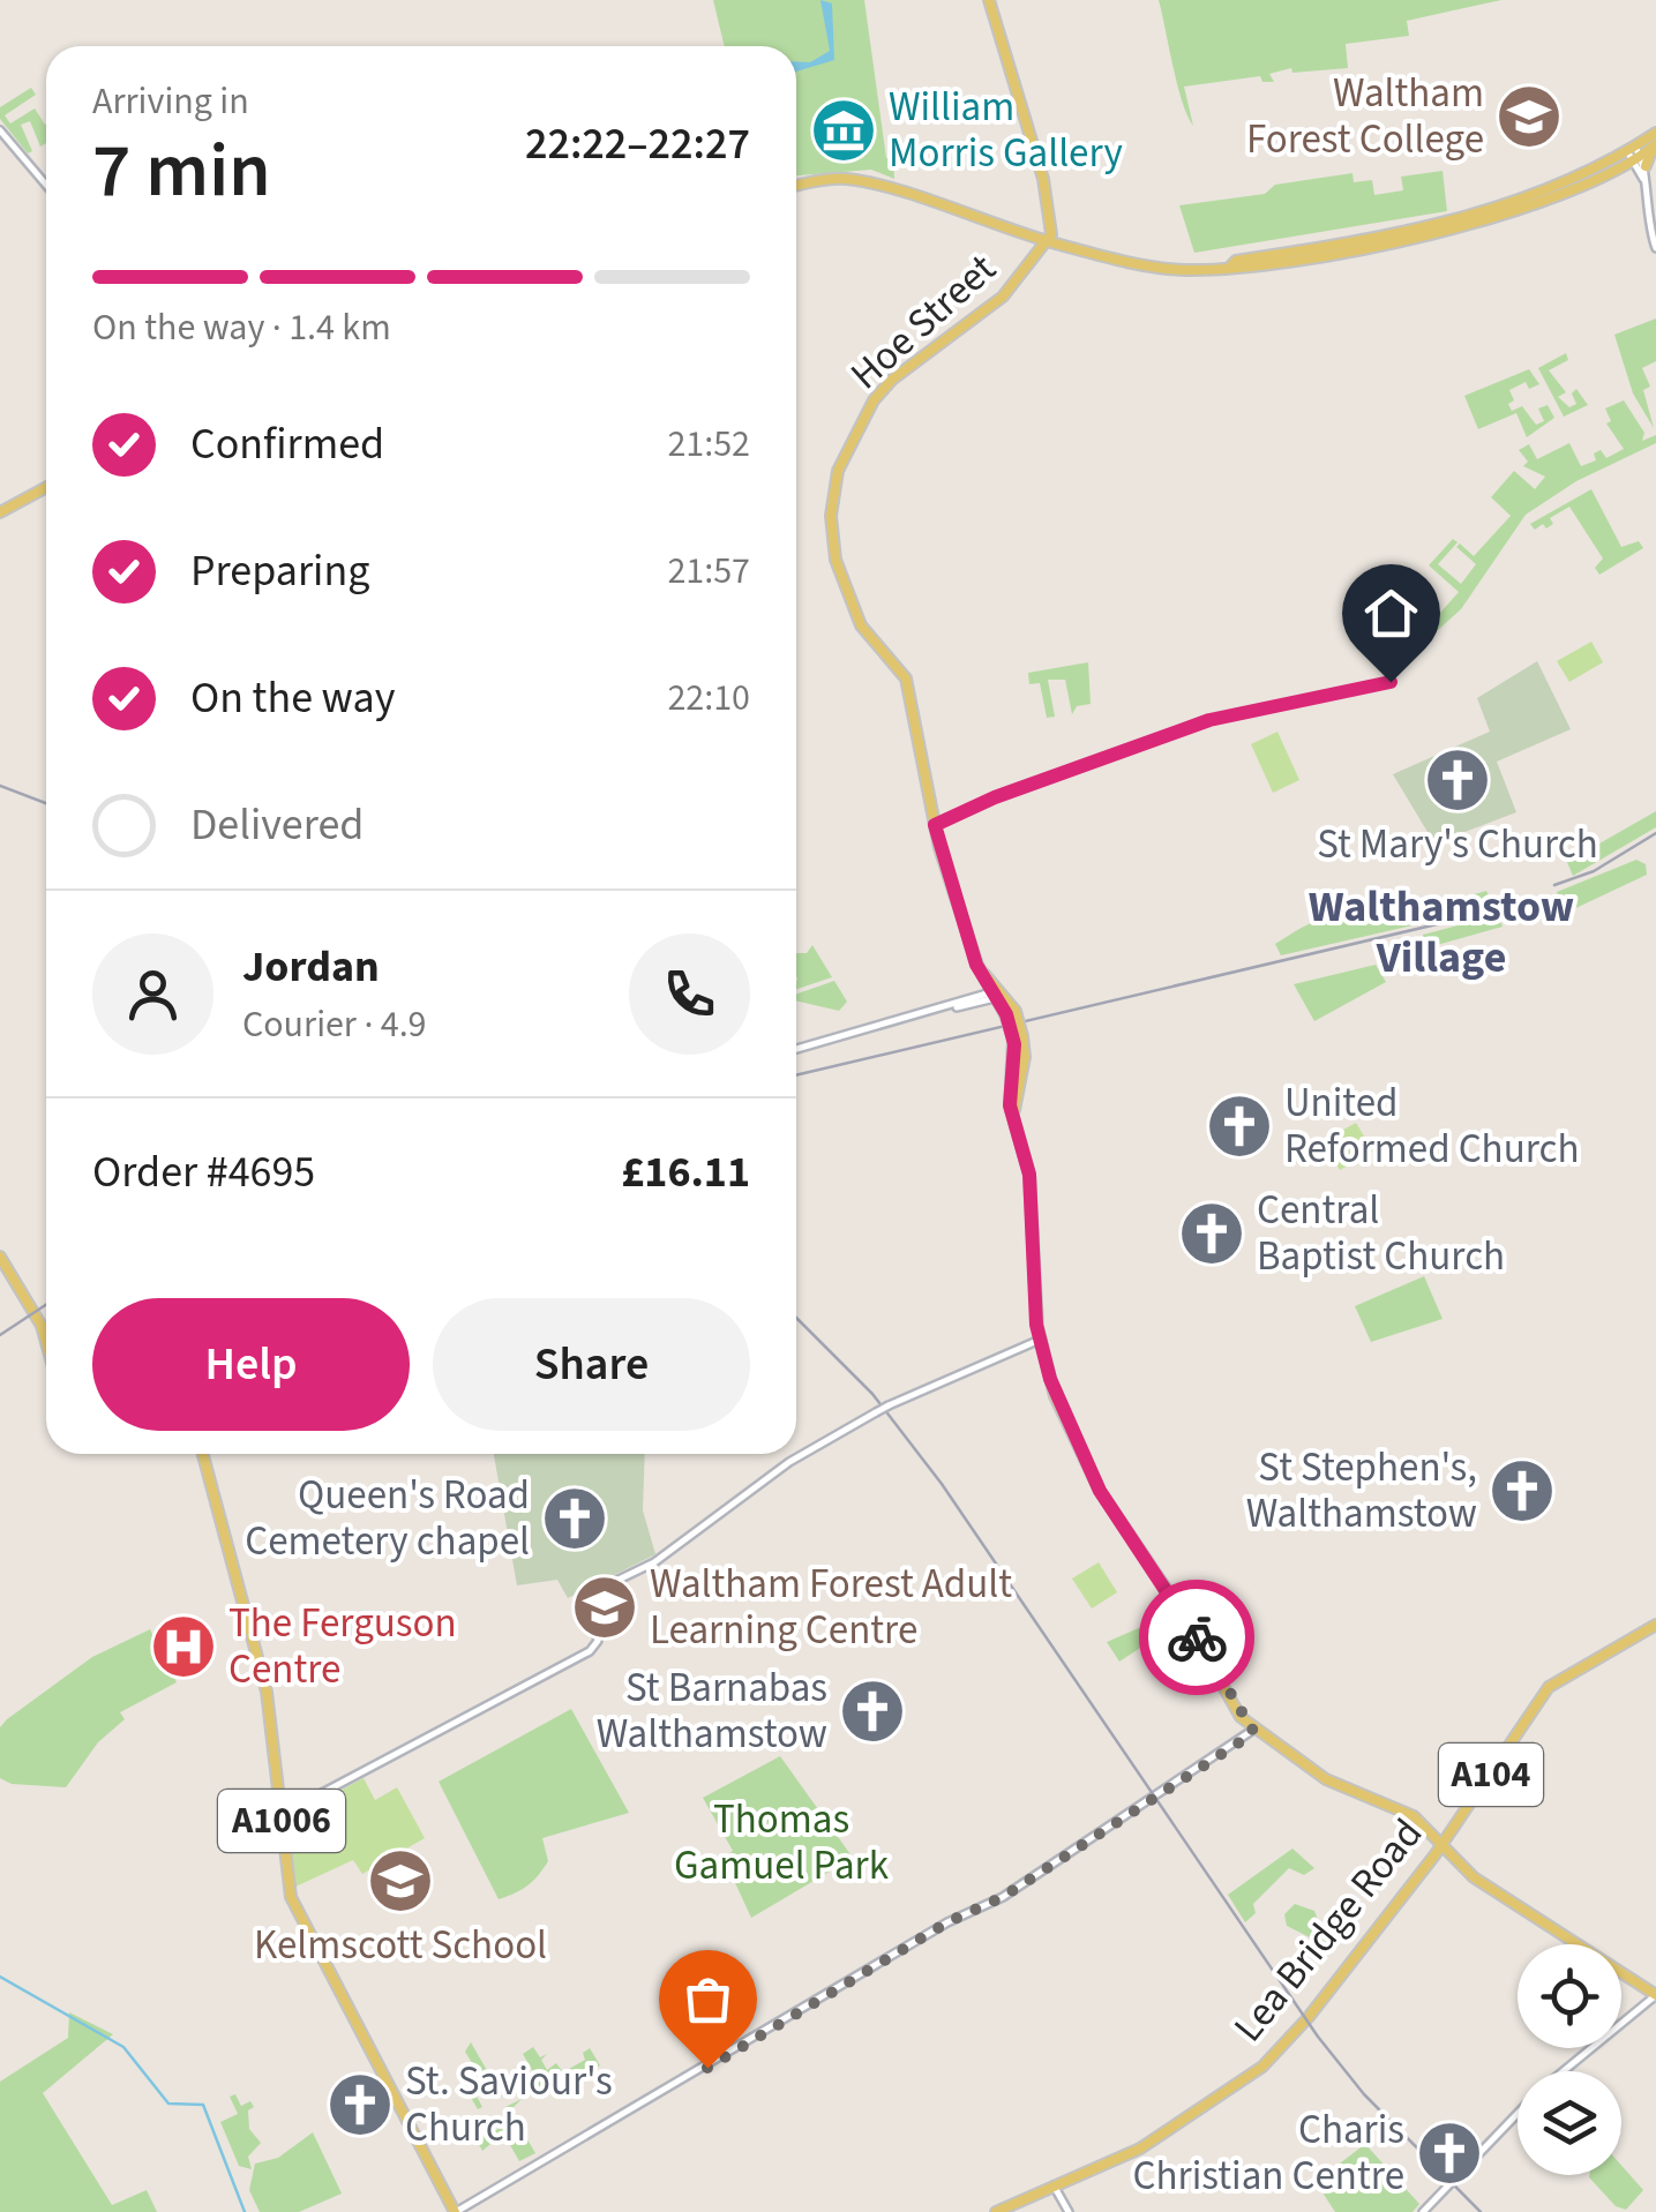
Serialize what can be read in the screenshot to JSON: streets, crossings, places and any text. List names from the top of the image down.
{
  "streets": {
    "main road": [
      "Hoe Street",
      "A104",
      "A1006",
      "Lea Bridge Road"
    ]
  },
  "crossings": [
    ["Hoe Street", "Lea Bridge Road"]
  ],
  "districts": ["Walthamstow Village"],
  "parks": ["Thomas Gamuel Park"],
  "places": {
    "school or university": ["Waltham Forest College", "Waltham Forest Adult Learning Centre", "Kelmscott School"],
    "museum": ["William Morris Gallery"],
    "church": [
      "St Mary's Church",
      "United Reformed Church",
      "Central Baptist Church",
      "St Stephen's, Walthamstow",
      "Queen's Road Cemetery chapel",
      "St Barnabas Walthamstow",
      "St. Saviour's Church",
      "Charis Christian Centre"
    ],
    "hospital": ["The Ferguson Centre"]
  },
  "page": {
    "heading": ["7 min", "Arriving in", "22:22–22:27"],
    "panel": [
      "Jordan",
      "Courier · 4.9",
      "Order #4695",
      "£16.11"
    ],
    "bar": "On the way · 1.4 km",
    "list": [
      ["Confirmed", "21:52"],
      ["Preparing", "21:57"],
      ["On the way", "22:10"],
      "Delivered"
    ],
    "buttons": ["Help", "Share"]
  }
}
